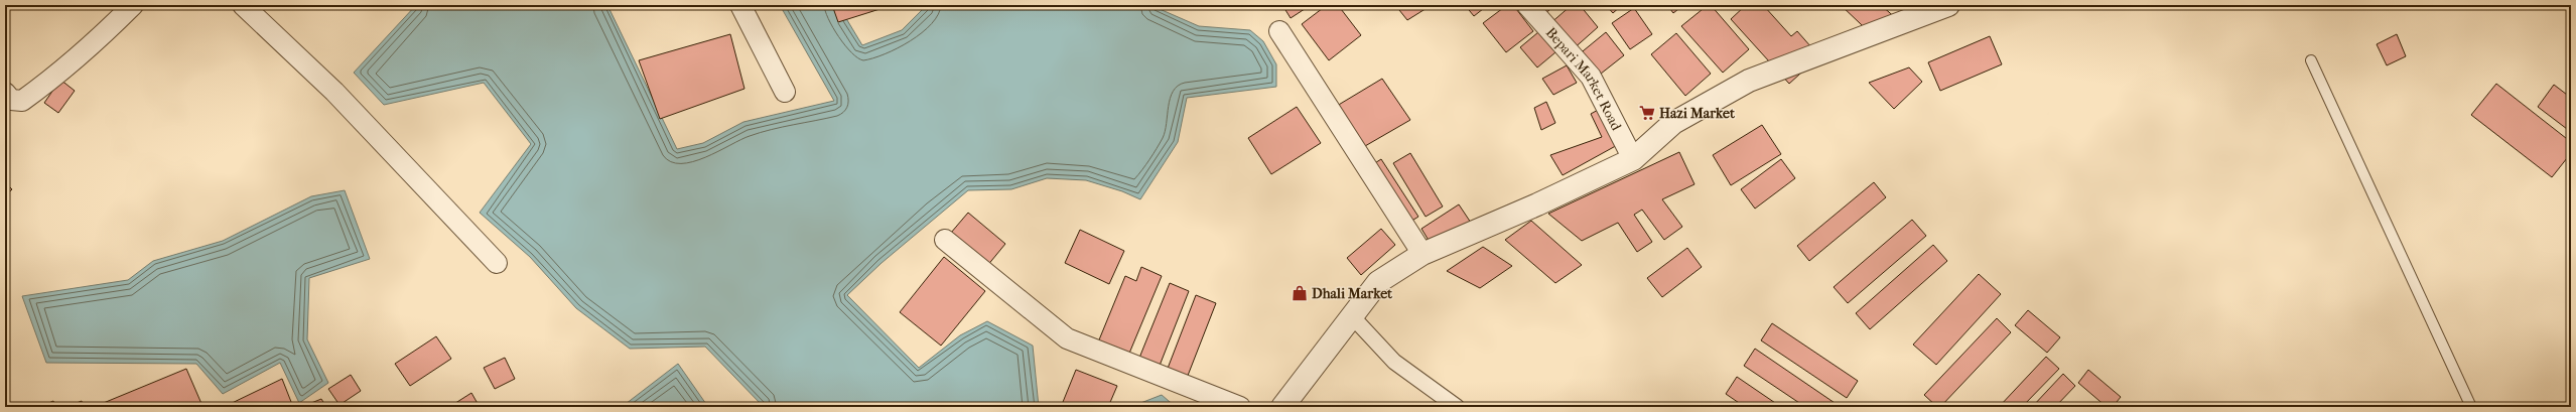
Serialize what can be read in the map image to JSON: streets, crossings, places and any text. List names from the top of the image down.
{
  "streets": {
    "street": ["Bepari Market Road"]
  },
  "places": {
    "supermarket": ["Hazi Market"],
    "shop": ["Dhali Market"]
  }
}
